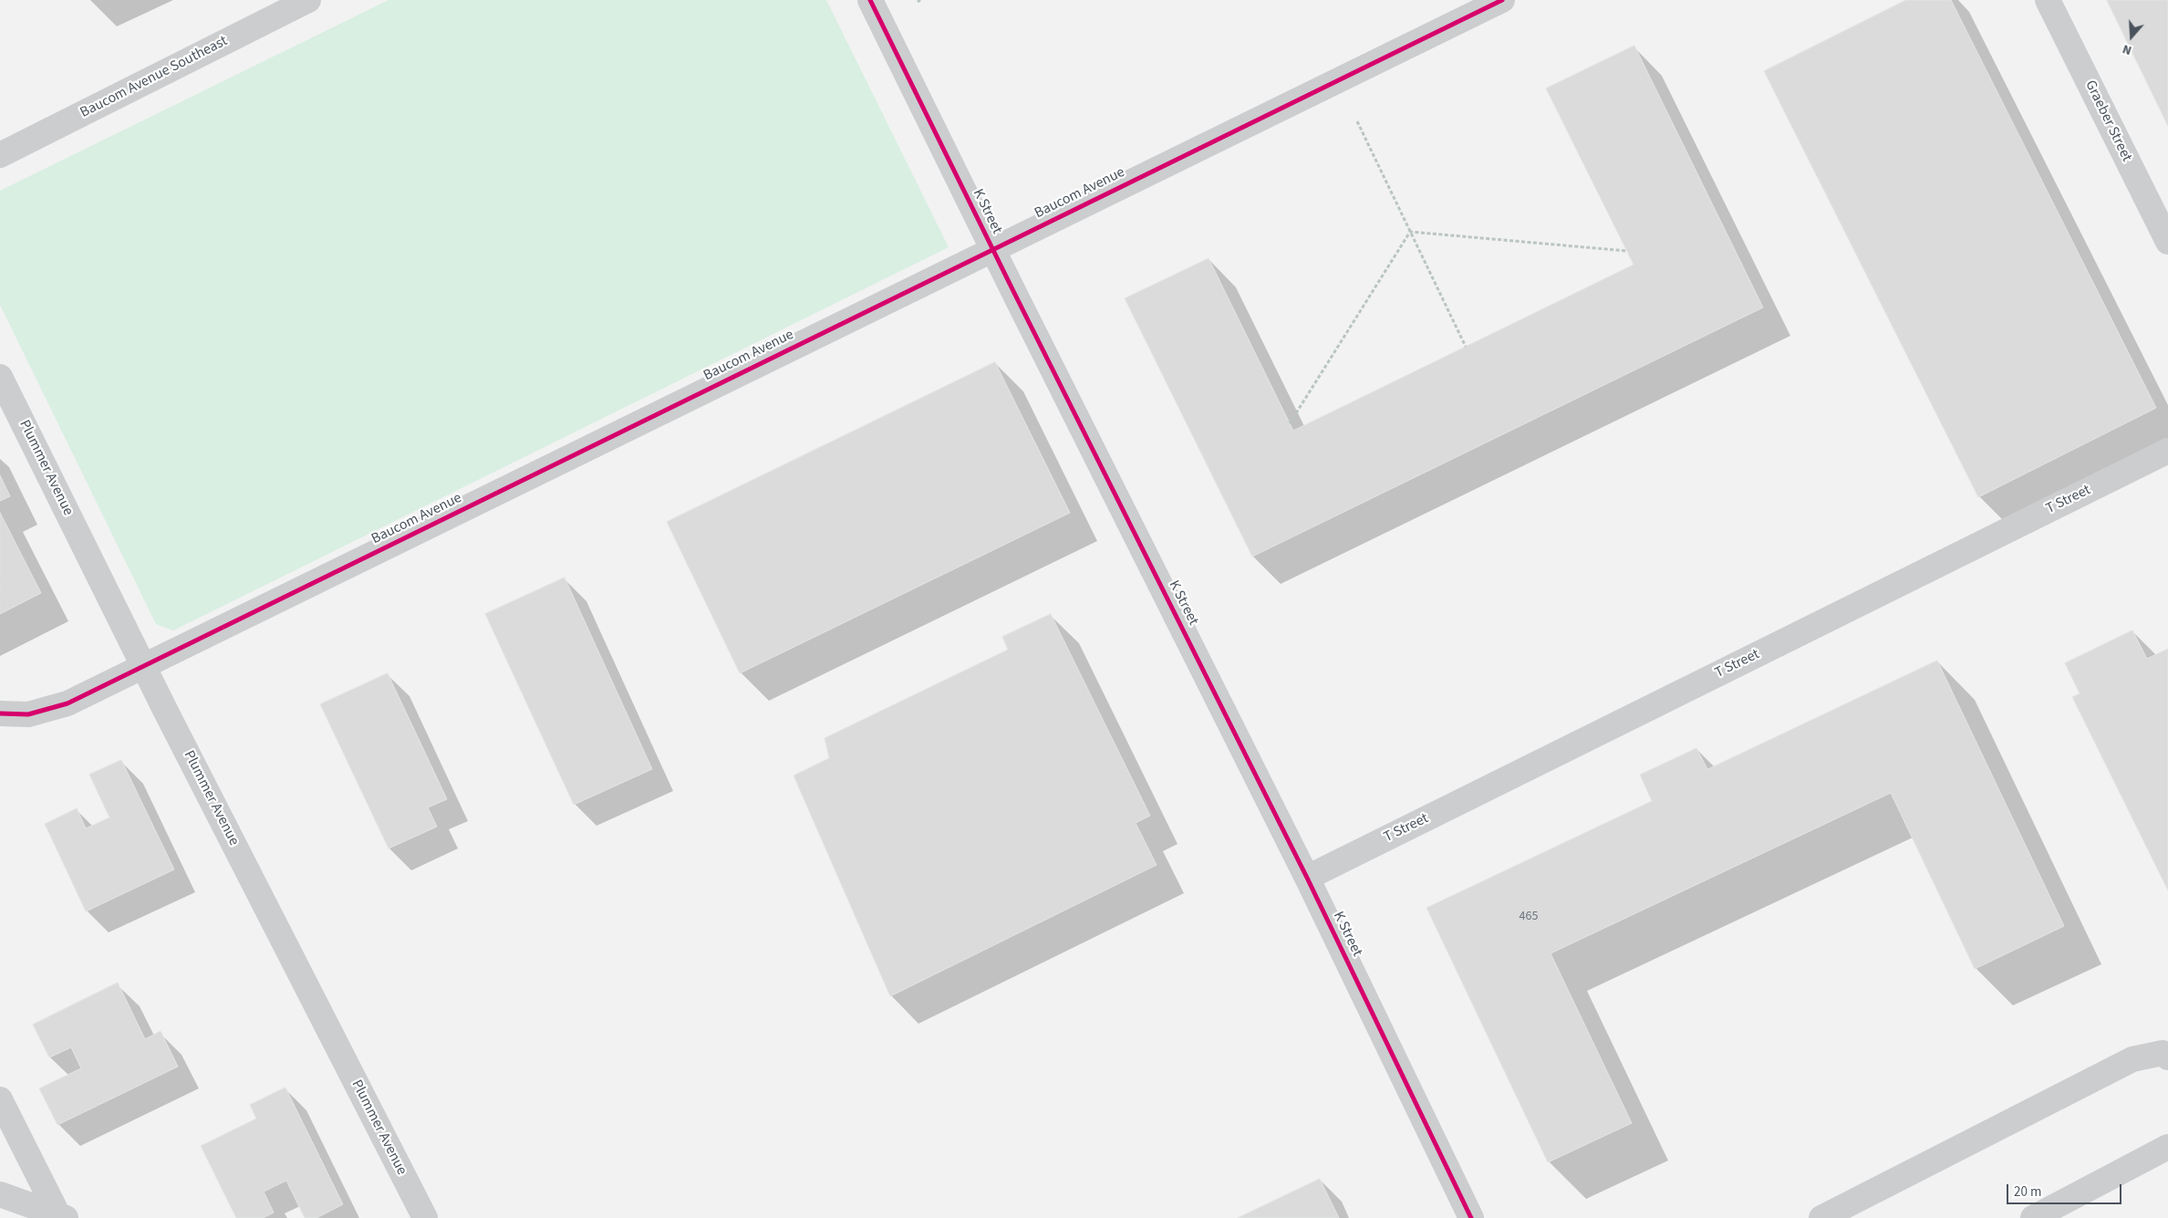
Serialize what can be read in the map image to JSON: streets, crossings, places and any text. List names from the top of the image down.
{
  "streets": {
    "street": [
      "Baucom Avenue Southeast",
      "Graeber Street",
      "Baucom Avenue",
      "K Street",
      "Plummer Avenue",
      "T Street"
    ]
  },
  "crossings": [
    ["Baucom Avenue", "K Street"],
    ["Baucom Avenue", "Plummer Avenue"],
    ["K Street", "T Street"]
  ],
  "house_numbers": ["465"],
  "scale_bar": "20 m",
  "north": "bottom"
}
